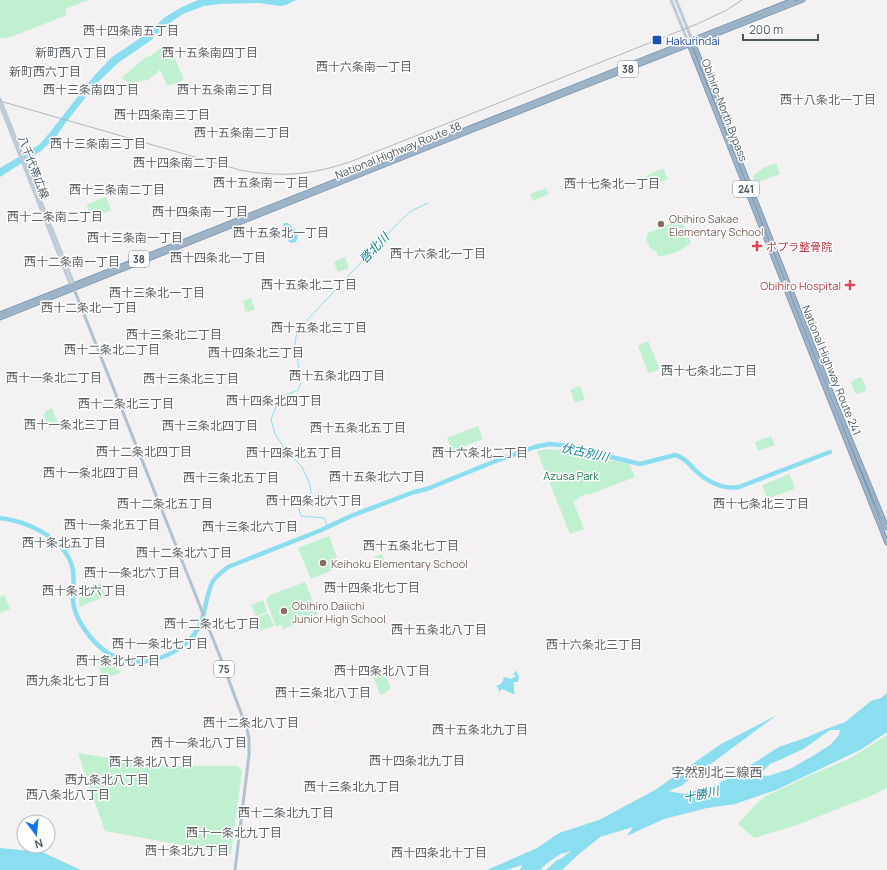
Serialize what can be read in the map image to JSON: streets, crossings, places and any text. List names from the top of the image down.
{
  "streets": {
    "highway": [
      "38",
      "Obihiro-North Bypass",
      "National Highway Route 38",
      "241",
      "National Highway Route 241"
    ],
    "main road": ["八千代帯広線", "75"]
  },
  "crossings": [
    ["Obihiro-North Bypass", "National Highway Route 38"],
    ["Obihiro-North Bypass", "National Highway Route 241"],
    ["National Highway Route 38", "八千代帯広線"],
    ["National Highway Route 38", "National Highway Route 241"],
    ["National Highway Route 38", "75"],
    ["八千代帯広線", "75"]
  ],
  "districts": [
    "西十四条南五丁目",
    "新町西八丁目",
    "西十五条南四丁目",
    "西十六条南一丁目",
    "新町西六丁目",
    "西十三条南四丁目",
    "西十五条南三丁目",
    "西十八条北一丁目",
    "西十四条南三丁目",
    "西十五条南二丁目",
    "西十三条南三丁目",
    "西十四条南二丁目",
    "西十五条南一丁目",
    "西十七条北一丁目",
    "西十三条南二丁目",
    "西十四条南一丁目",
    "西十二条南二丁目",
    "西十五条北一丁目",
    "西十三条南一丁目",
    "西十六条北一丁目",
    "西十四条北一丁目",
    "西十二条南一丁目",
    "西十五条北二丁目",
    "西十三条北一丁目",
    "西十二条北一丁目",
    "西十五条北三丁目",
    "西十三条北二丁目",
    "西十二条北二丁目",
    "西十四条北三丁目",
    "西十七条北二丁目",
    "西十五条北四丁目",
    "西十一条北二丁目",
    "西十三条北三丁目",
    "西十四条北四丁目",
    "西十二条北三丁目",
    "西十一条北三丁目",
    "西十三条北四丁目",
    "西十五条北五丁目",
    "西十二条北四丁目",
    "西十四条北五丁目",
    "西十六条北二丁目",
    "西十一条北四丁目",
    "西十五条北六丁目",
    "西十三条北五丁目",
    "西十四条北六丁目",
    "西十二条北五丁目",
    "西十七条北三丁目",
    "西十一条北五丁目",
    "西十三条北六丁目",
    "西十条北五丁目",
    "西十五条北七丁目",
    "西十二条北六丁目",
    "西十一条北六丁目",
    "西十四条北七丁目",
    "西十条北六丁目",
    "西十二条北七丁目",
    "西十五条北八丁目",
    "西十一条北七丁目",
    "西十六条北三丁目",
    "西十条北七丁目",
    "西十四条北八丁目",
    "西九条北七丁目",
    "西十三条北八丁目",
    "西十二条北八丁目",
    "西十五条北九丁目",
    "西十一条北八丁目",
    "西十四条北九丁目",
    "西十条北八丁目",
    "字然別北三線西",
    "西九条北八丁目",
    "西十三条北九丁目",
    "西八条北八丁目",
    "西十二条北九丁目",
    "西十一条北九丁目",
    "西十条北九丁目",
    "西十四条北十丁目"
  ],
  "water": ["啓北川", "伏古別川", "十勝川"],
  "parks": ["Azusa Park"],
  "places": {
    "transit": ["Hakurindai"],
    "other": ["Obihiro Sakae Elementary School", "Keihoku Elementary School", "Obihiro Daiichi Junior High School"],
    "health": ["ポプラ整骨院", "Obihiro Hospital"]
  },
  "scale_bar": "200 m",
  "north": "bottom"
}
